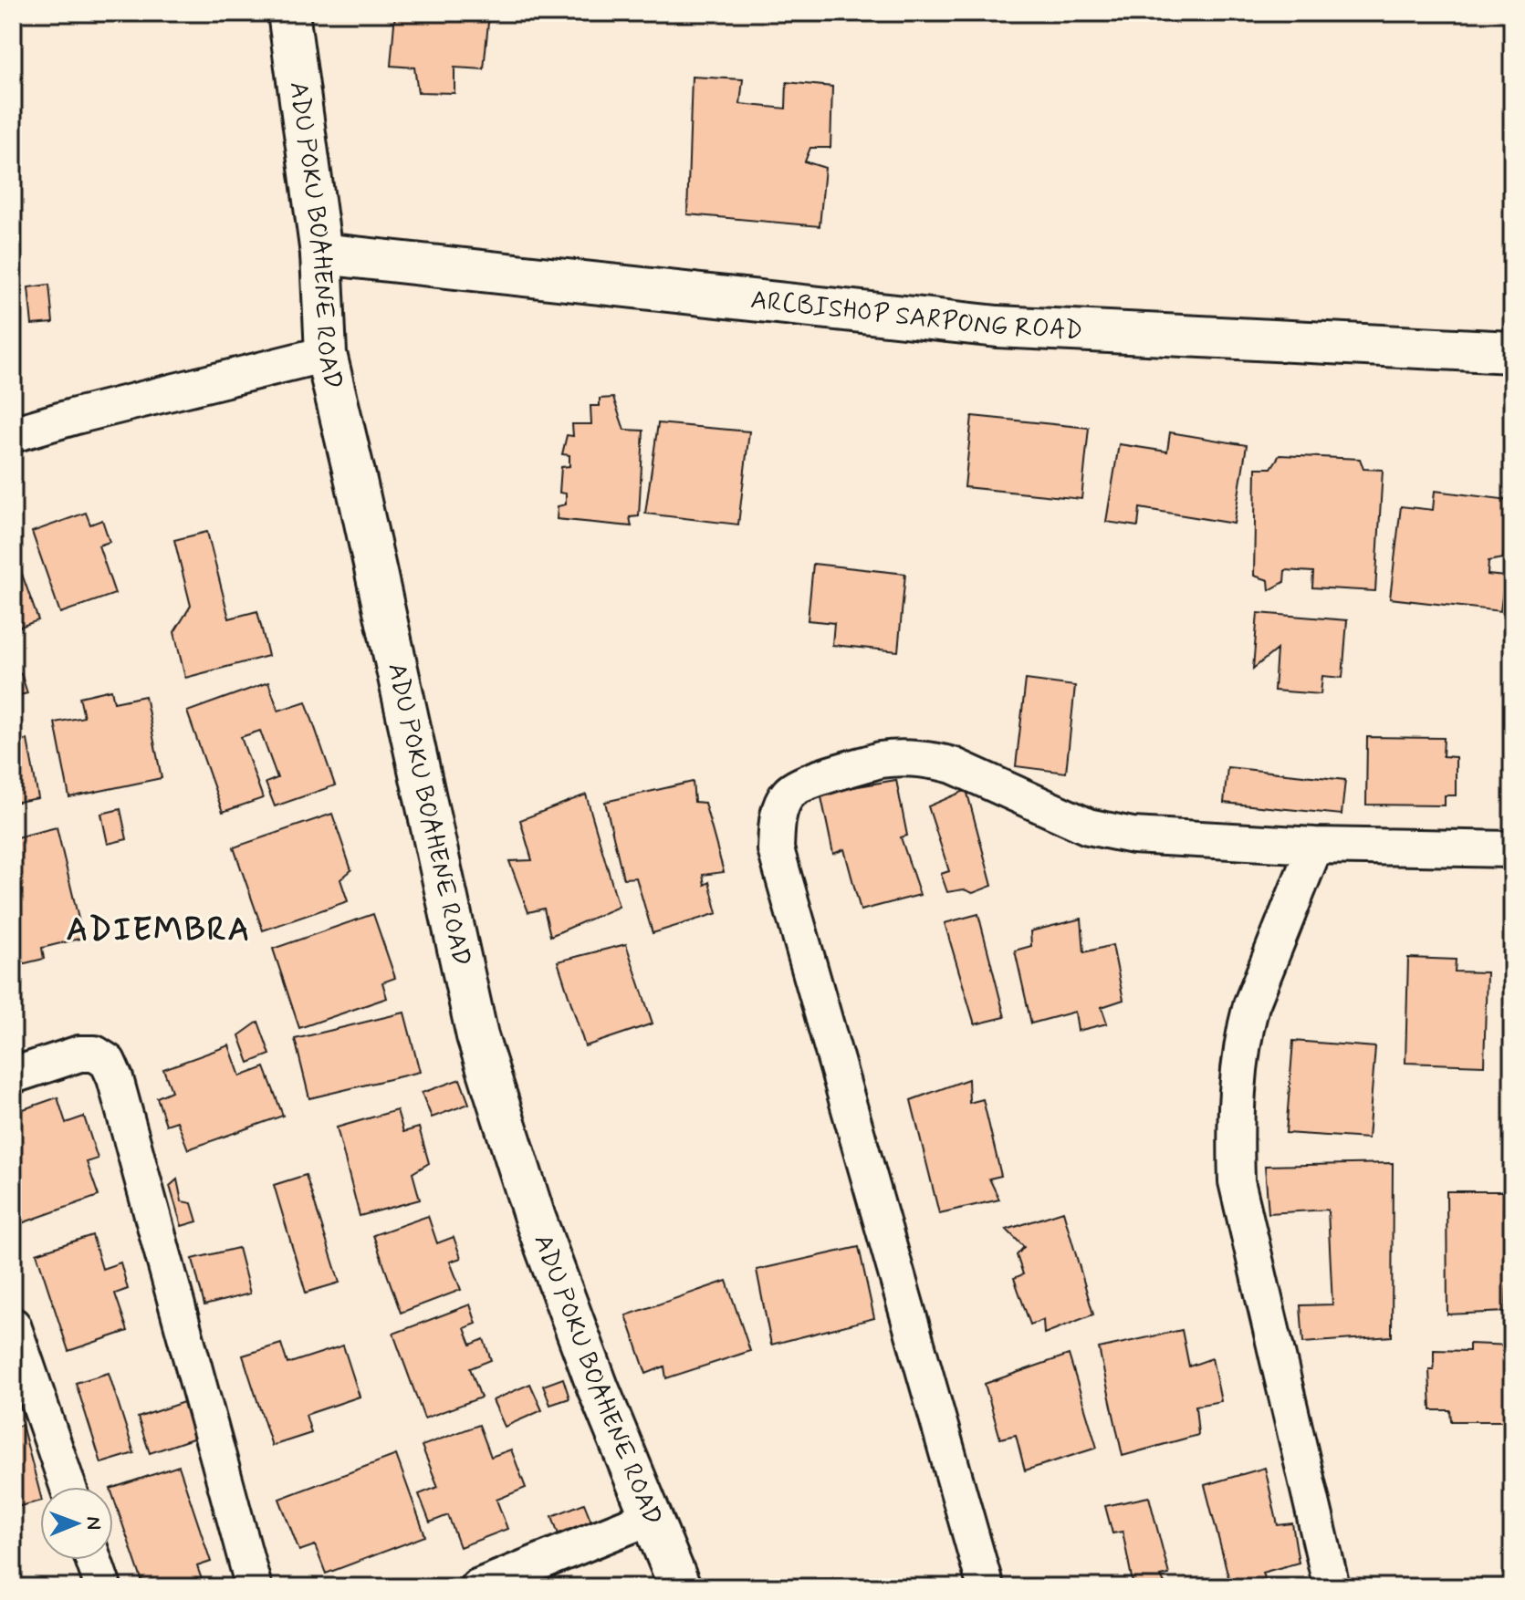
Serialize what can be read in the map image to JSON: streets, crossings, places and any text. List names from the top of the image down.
{
  "streets": {
    "street": ["ADU POKU BOAHENE ROAD", "ARCBISHOP SARPONG ROAD"]
  },
  "crossings": [
    ["ADU POKU BOAHENE ROAD", "ARCBISHOP SARPONG ROAD"]
  ],
  "districts": ["ADIEMBRA"],
  "north": "right"
}
